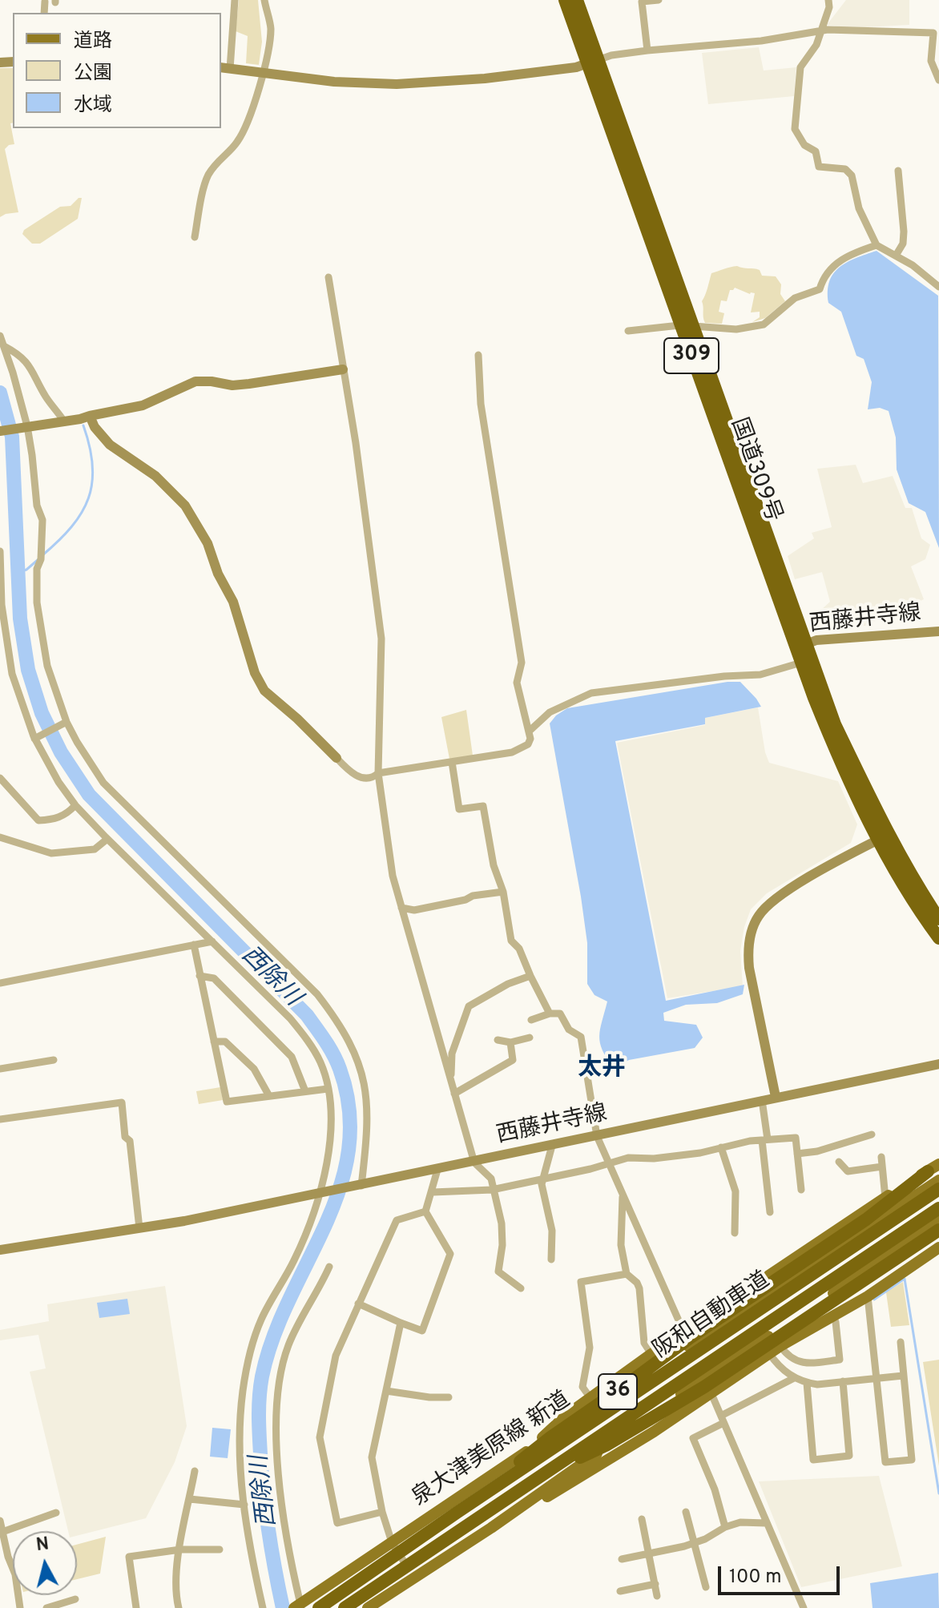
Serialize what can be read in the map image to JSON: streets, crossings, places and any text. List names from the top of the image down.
{
  "streets": {
    "highway": ["309", "国道309号", "阪和自動車道"],
    "main road": ["36", "泉大津美原線 新道"],
    "street": ["西藤井寺線"]
  },
  "crossings": [
    ["国道309号", "西藤井寺線"],
    ["36", "泉大津美原線 新道"]
  ],
  "districts": ["太井"],
  "water": ["西除川"],
  "legend": ["道路", "公園", "水域"],
  "scale_bar": "100 m",
  "north": "top"
}
